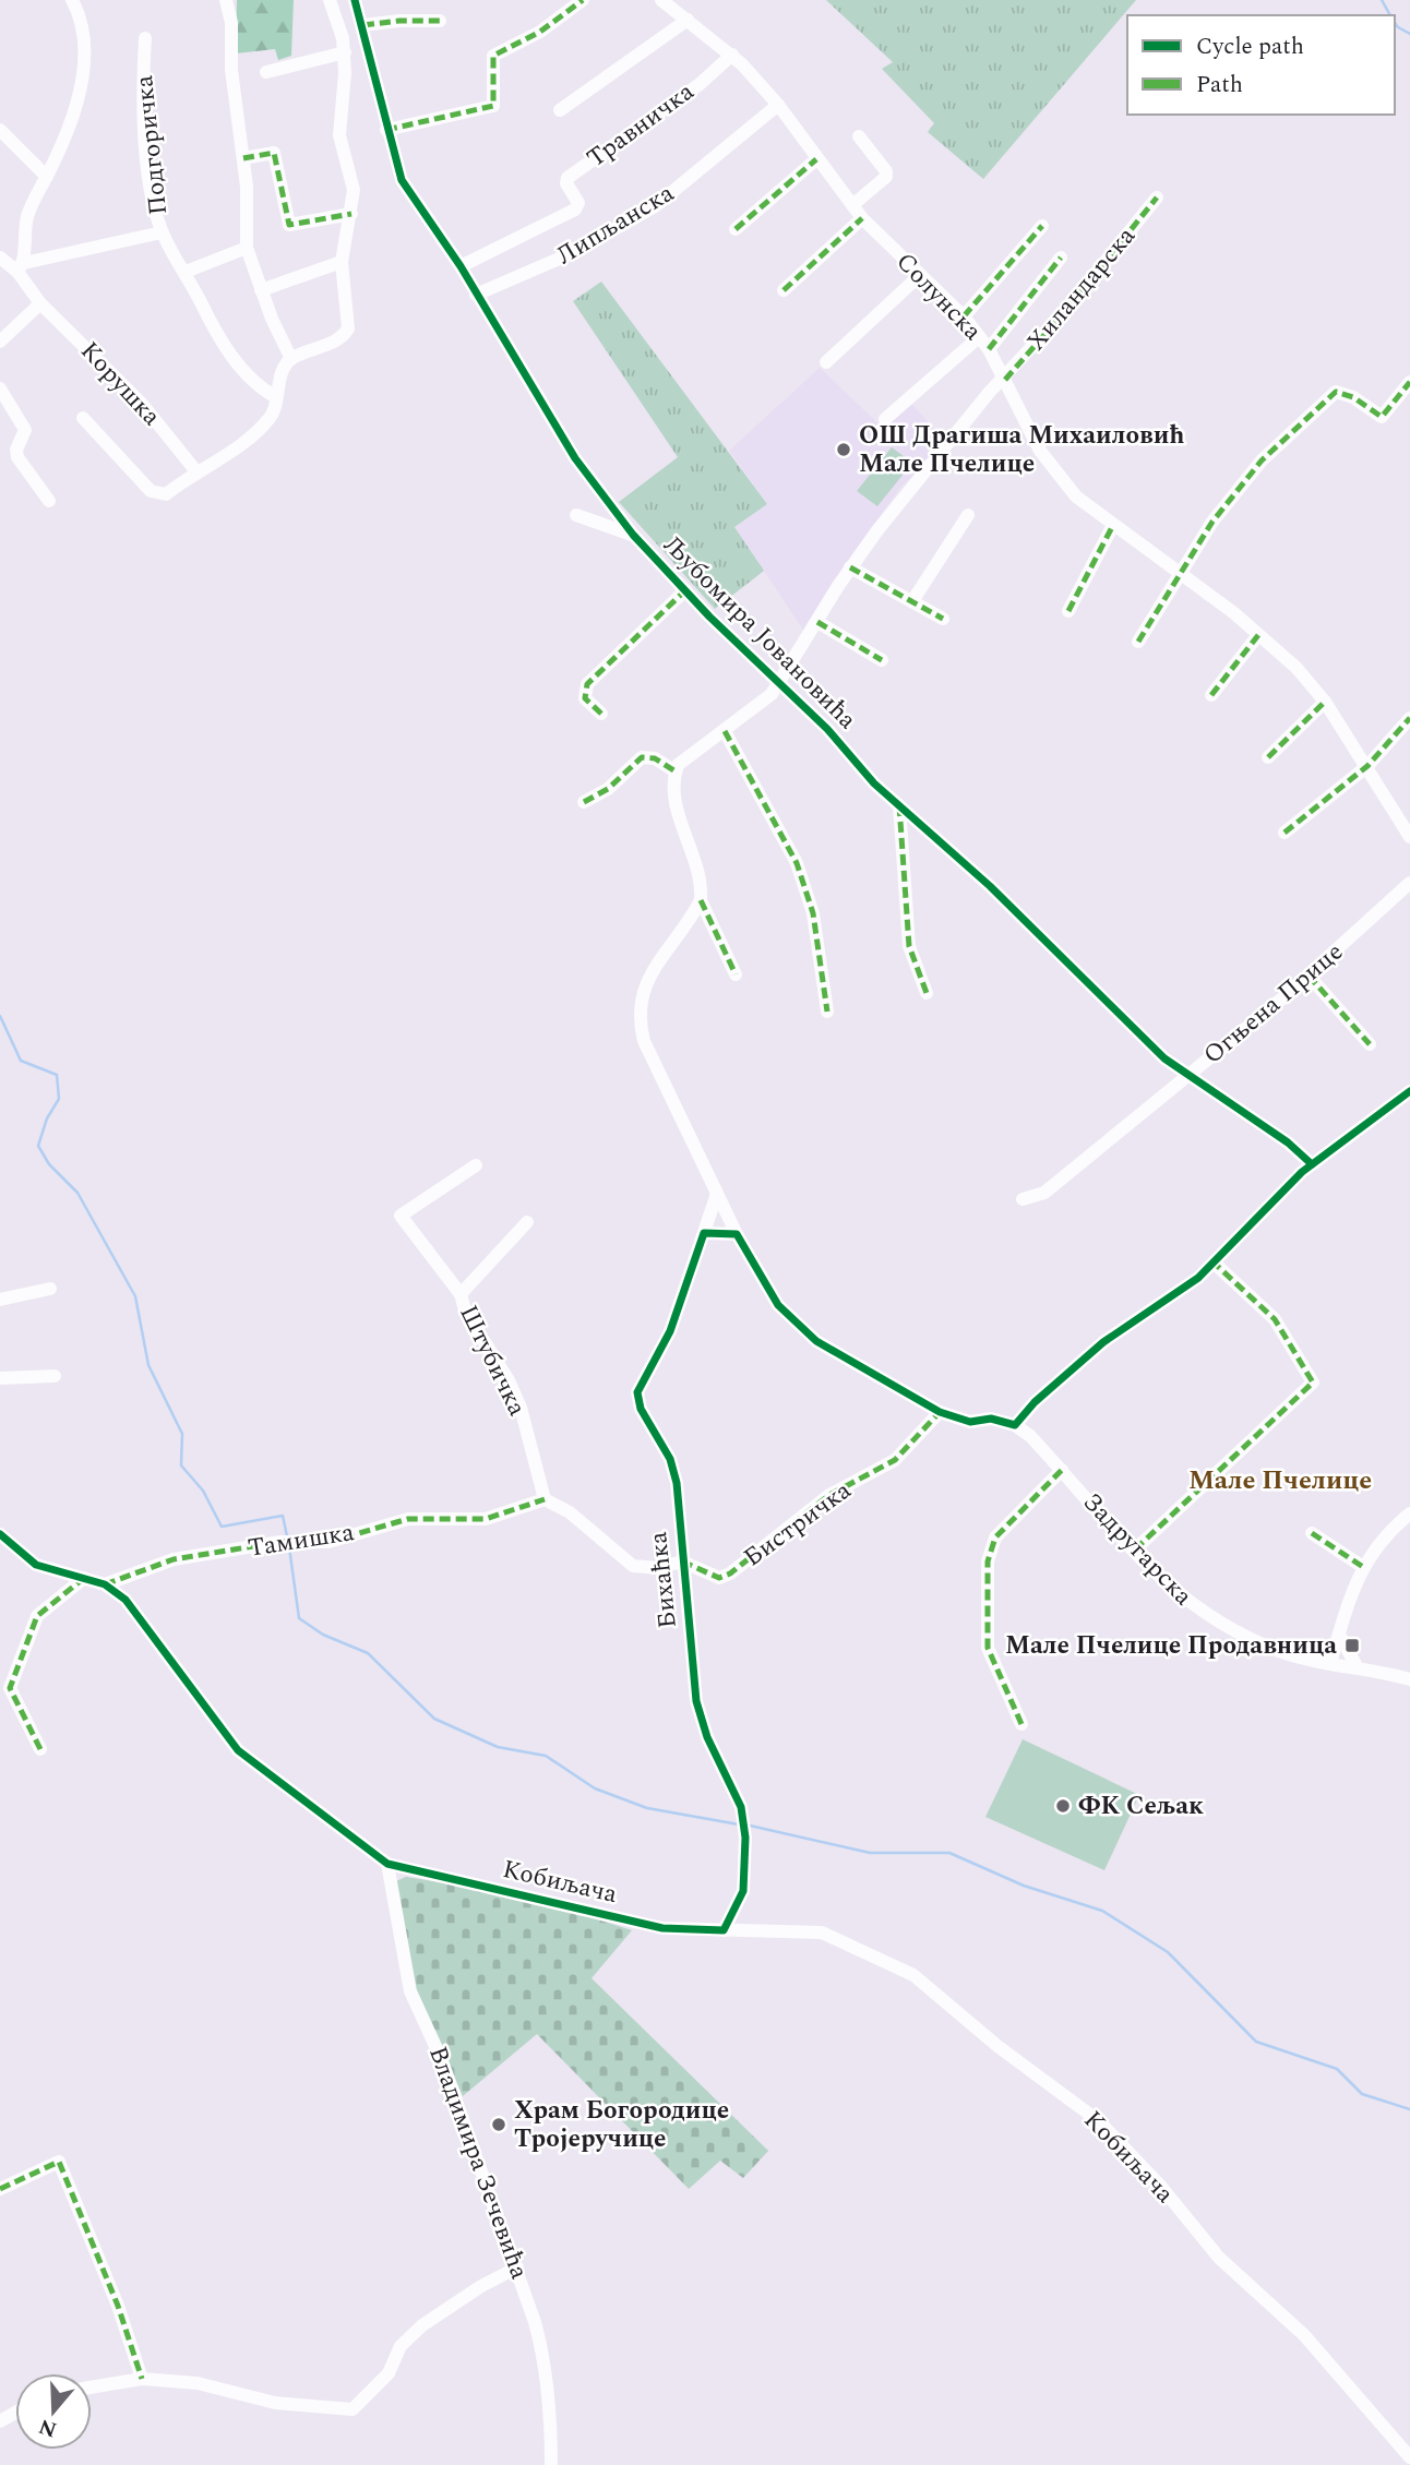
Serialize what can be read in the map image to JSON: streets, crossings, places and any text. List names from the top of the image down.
{
  "streets": {
    "street": [
      "Травничка",
      "Подгоричка",
      "Липљанска",
      "Хиландарска",
      "Солунска",
      "Корушка",
      "Љубомира Јовановића",
      "Огњена Прице",
      "Штубичка",
      "Бистричка",
      "Тамишка",
      "Задругарска",
      "Бихаћка",
      "Кобиљача",
      "Владимира Зечевића"
    ]
  },
  "crossings": [
    ["Травничка", "Солунска"],
    ["Травничка", "Љубомира Јовановића"],
    ["Липљанска", "Солунска"],
    ["Липљанска", "Љубомира Јовановића"],
    ["Хиландарска", "Солунска"],
    ["Хиландарска", "Љубомира Јовановића"],
    ["Љубомира Јовановића", "Огњена Прице"],
    ["Штубичка", "Тамишка"],
    ["Бистричка", "Бихаћка"],
    ["Бихаћка", "Кобиљача"],
    ["Кобиљача", "Владимира Зечевића"]
  ],
  "districts": ["Мале Пчелице"],
  "places": {
    "other": ["ОШ Драгиша Михаиловић Мале Пчелице", "ФК Сељак", "Храм Богородице Тројеручице"],
    "transit": ["Мале Пчелице Продавница"]
  },
  "legend": ["Cycle path", "Path"],
  "north": "bottom"
}
